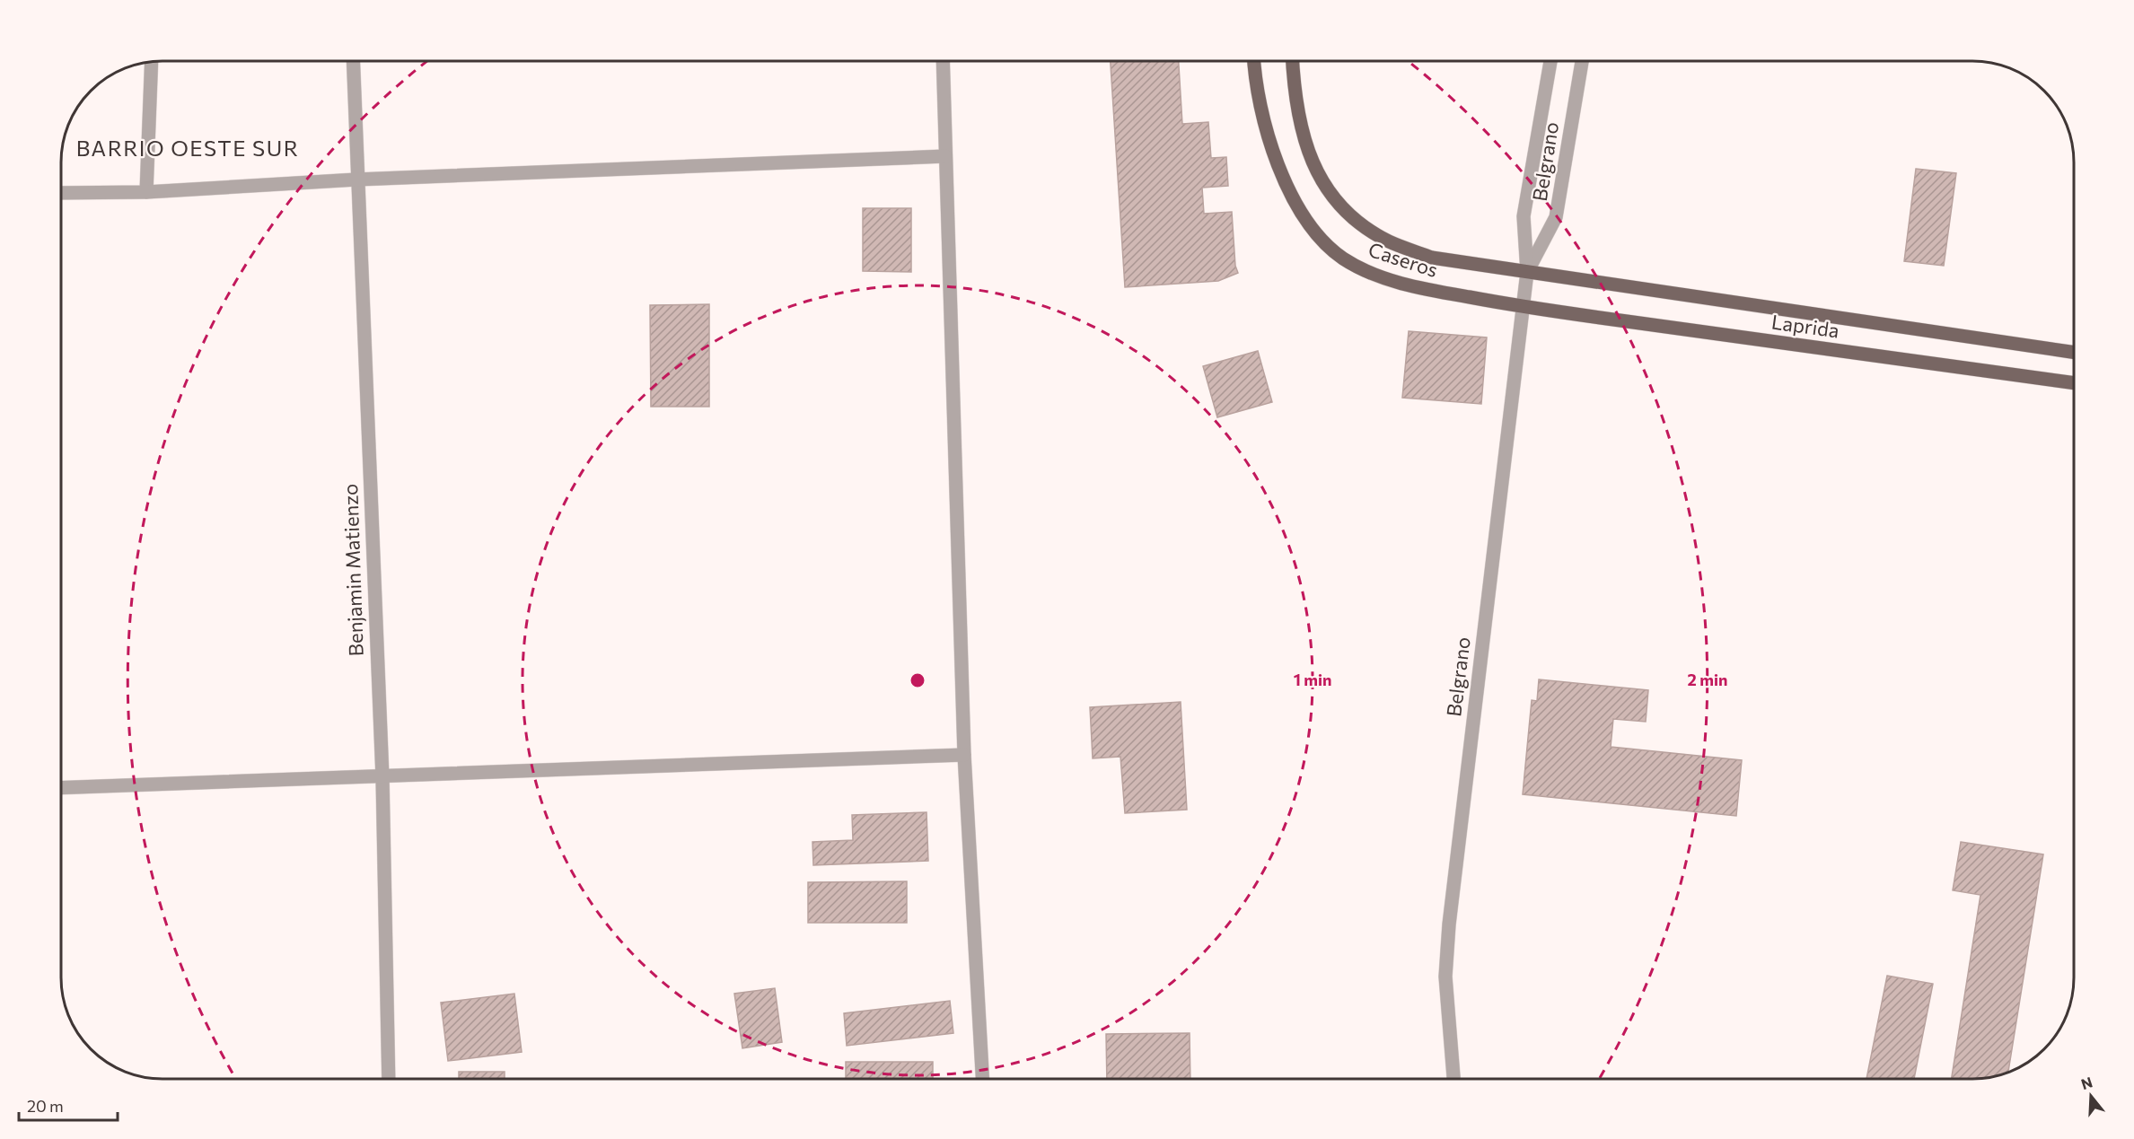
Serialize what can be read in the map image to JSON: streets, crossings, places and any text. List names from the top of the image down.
{
  "streets": {
    "main road": ["Caseros", "Laprida"],
    "street": ["Belgrano", "Benjamin Matienzo"]
  },
  "crossings": [
    ["Belgrano", "Caseros"],
    ["Belgrano", "Laprida"],
    ["Caseros", "Laprida"]
  ],
  "districts": ["BARRIO OESTE SUR"],
  "scale_bar": "20 m",
  "north": "top",
  "rings": ["1 min", "2 min"]
}
